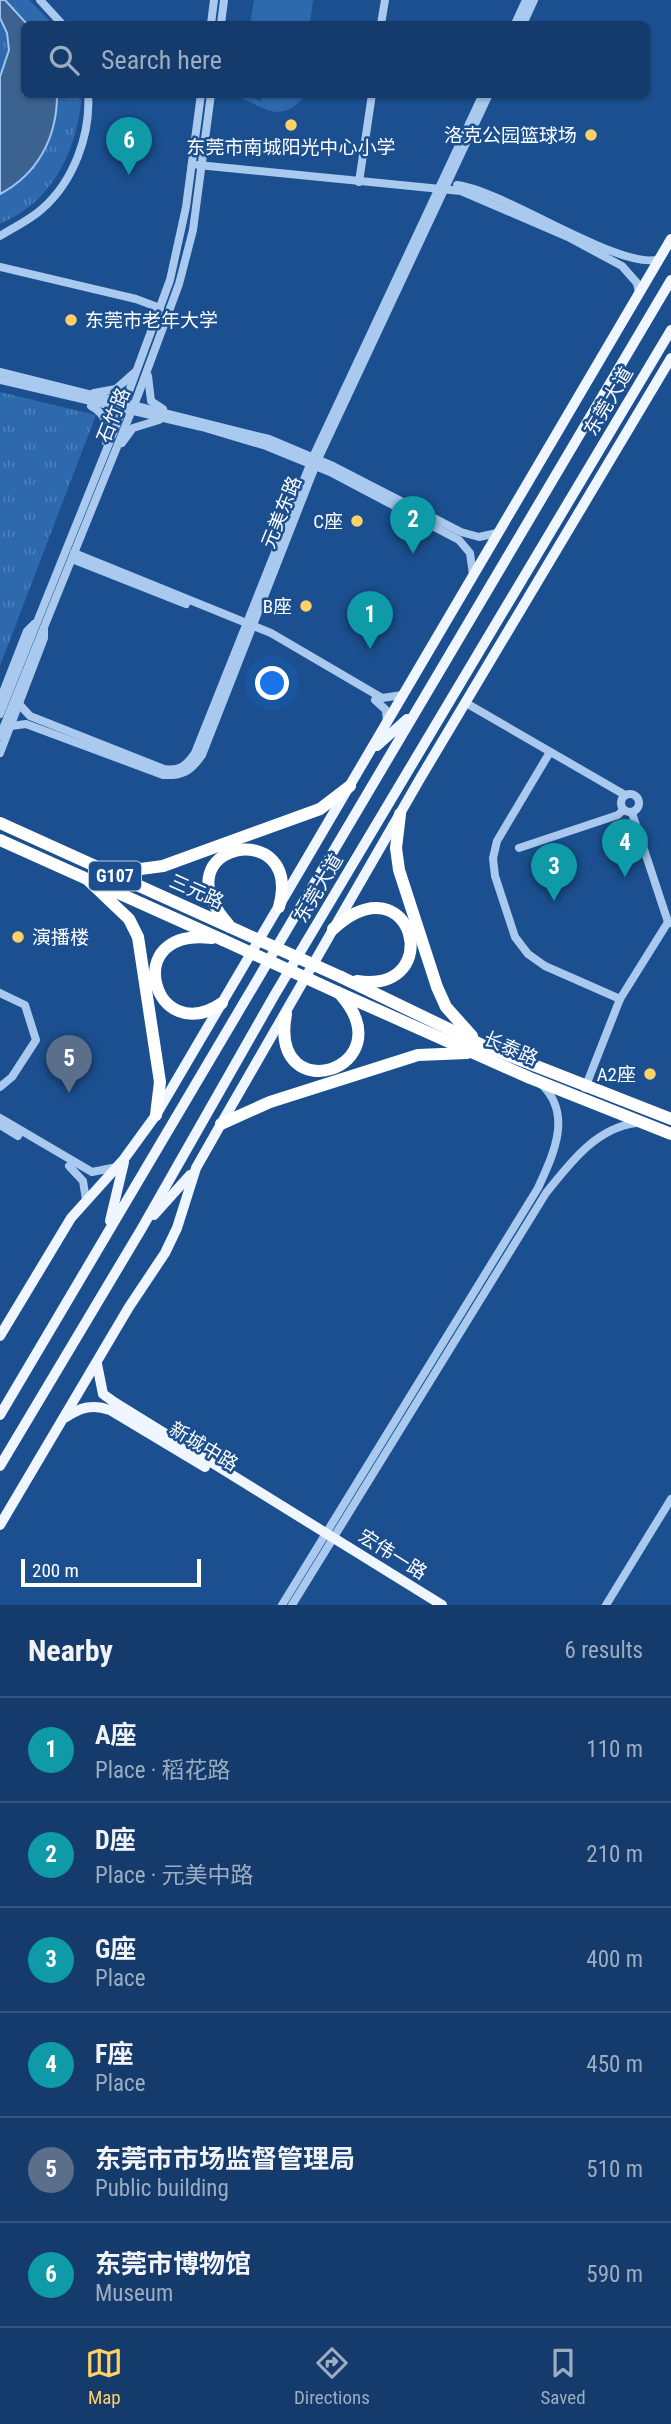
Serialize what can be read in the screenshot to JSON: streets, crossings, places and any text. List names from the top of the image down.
{
  "streets": {
    "highway": ["G107", "三元路", "长泰路"],
    "main road": ["东莞大道", "新城中路", "宏伟一路"],
    "street": ["石竹路", "元美东路"]
  },
  "crossings": [
    ["三元路", "长泰路"],
    ["新城中路", "宏伟一路"]
  ],
  "places": [
    "东莞市南城阳光中心小学",
    "洛克公园篮球场",
    "东莞市老年大学",
    "C座",
    "B座",
    "演播楼",
    "A2座"
  ],
  "scale_bar": "200 m",
  "page": {
    "search": "Search here",
    "pins": [
      "6",
      "2",
      "1",
      "4",
      "3",
      "5"
    ],
    "scale": "200 m",
    "heading": ["Nearby", "6 results"],
    "list": [
      {
        "mark": "1",
        "name": "A座",
        "note": "Place · 稻花路",
        "value": "110 m"
      },
      {
        "mark": "2",
        "name": "D座",
        "note": "Place · 元美中路",
        "value": "210 m"
      },
      {
        "mark": "3",
        "name": "G座",
        "note": "Place",
        "value": "400 m"
      },
      {
        "mark": "4",
        "name": "F座",
        "note": "Place",
        "value": "450 m"
      },
      {
        "mark": "5",
        "name": "东莞市市场监督管理局",
        "note": "Public building",
        "value": "510 m"
      },
      {
        "mark": "6",
        "name": "东莞市博物馆",
        "note": "Museum",
        "value": "590 m"
      }
    ],
    "nav": ["Map", "Directions", "Saved"]
  }
}
